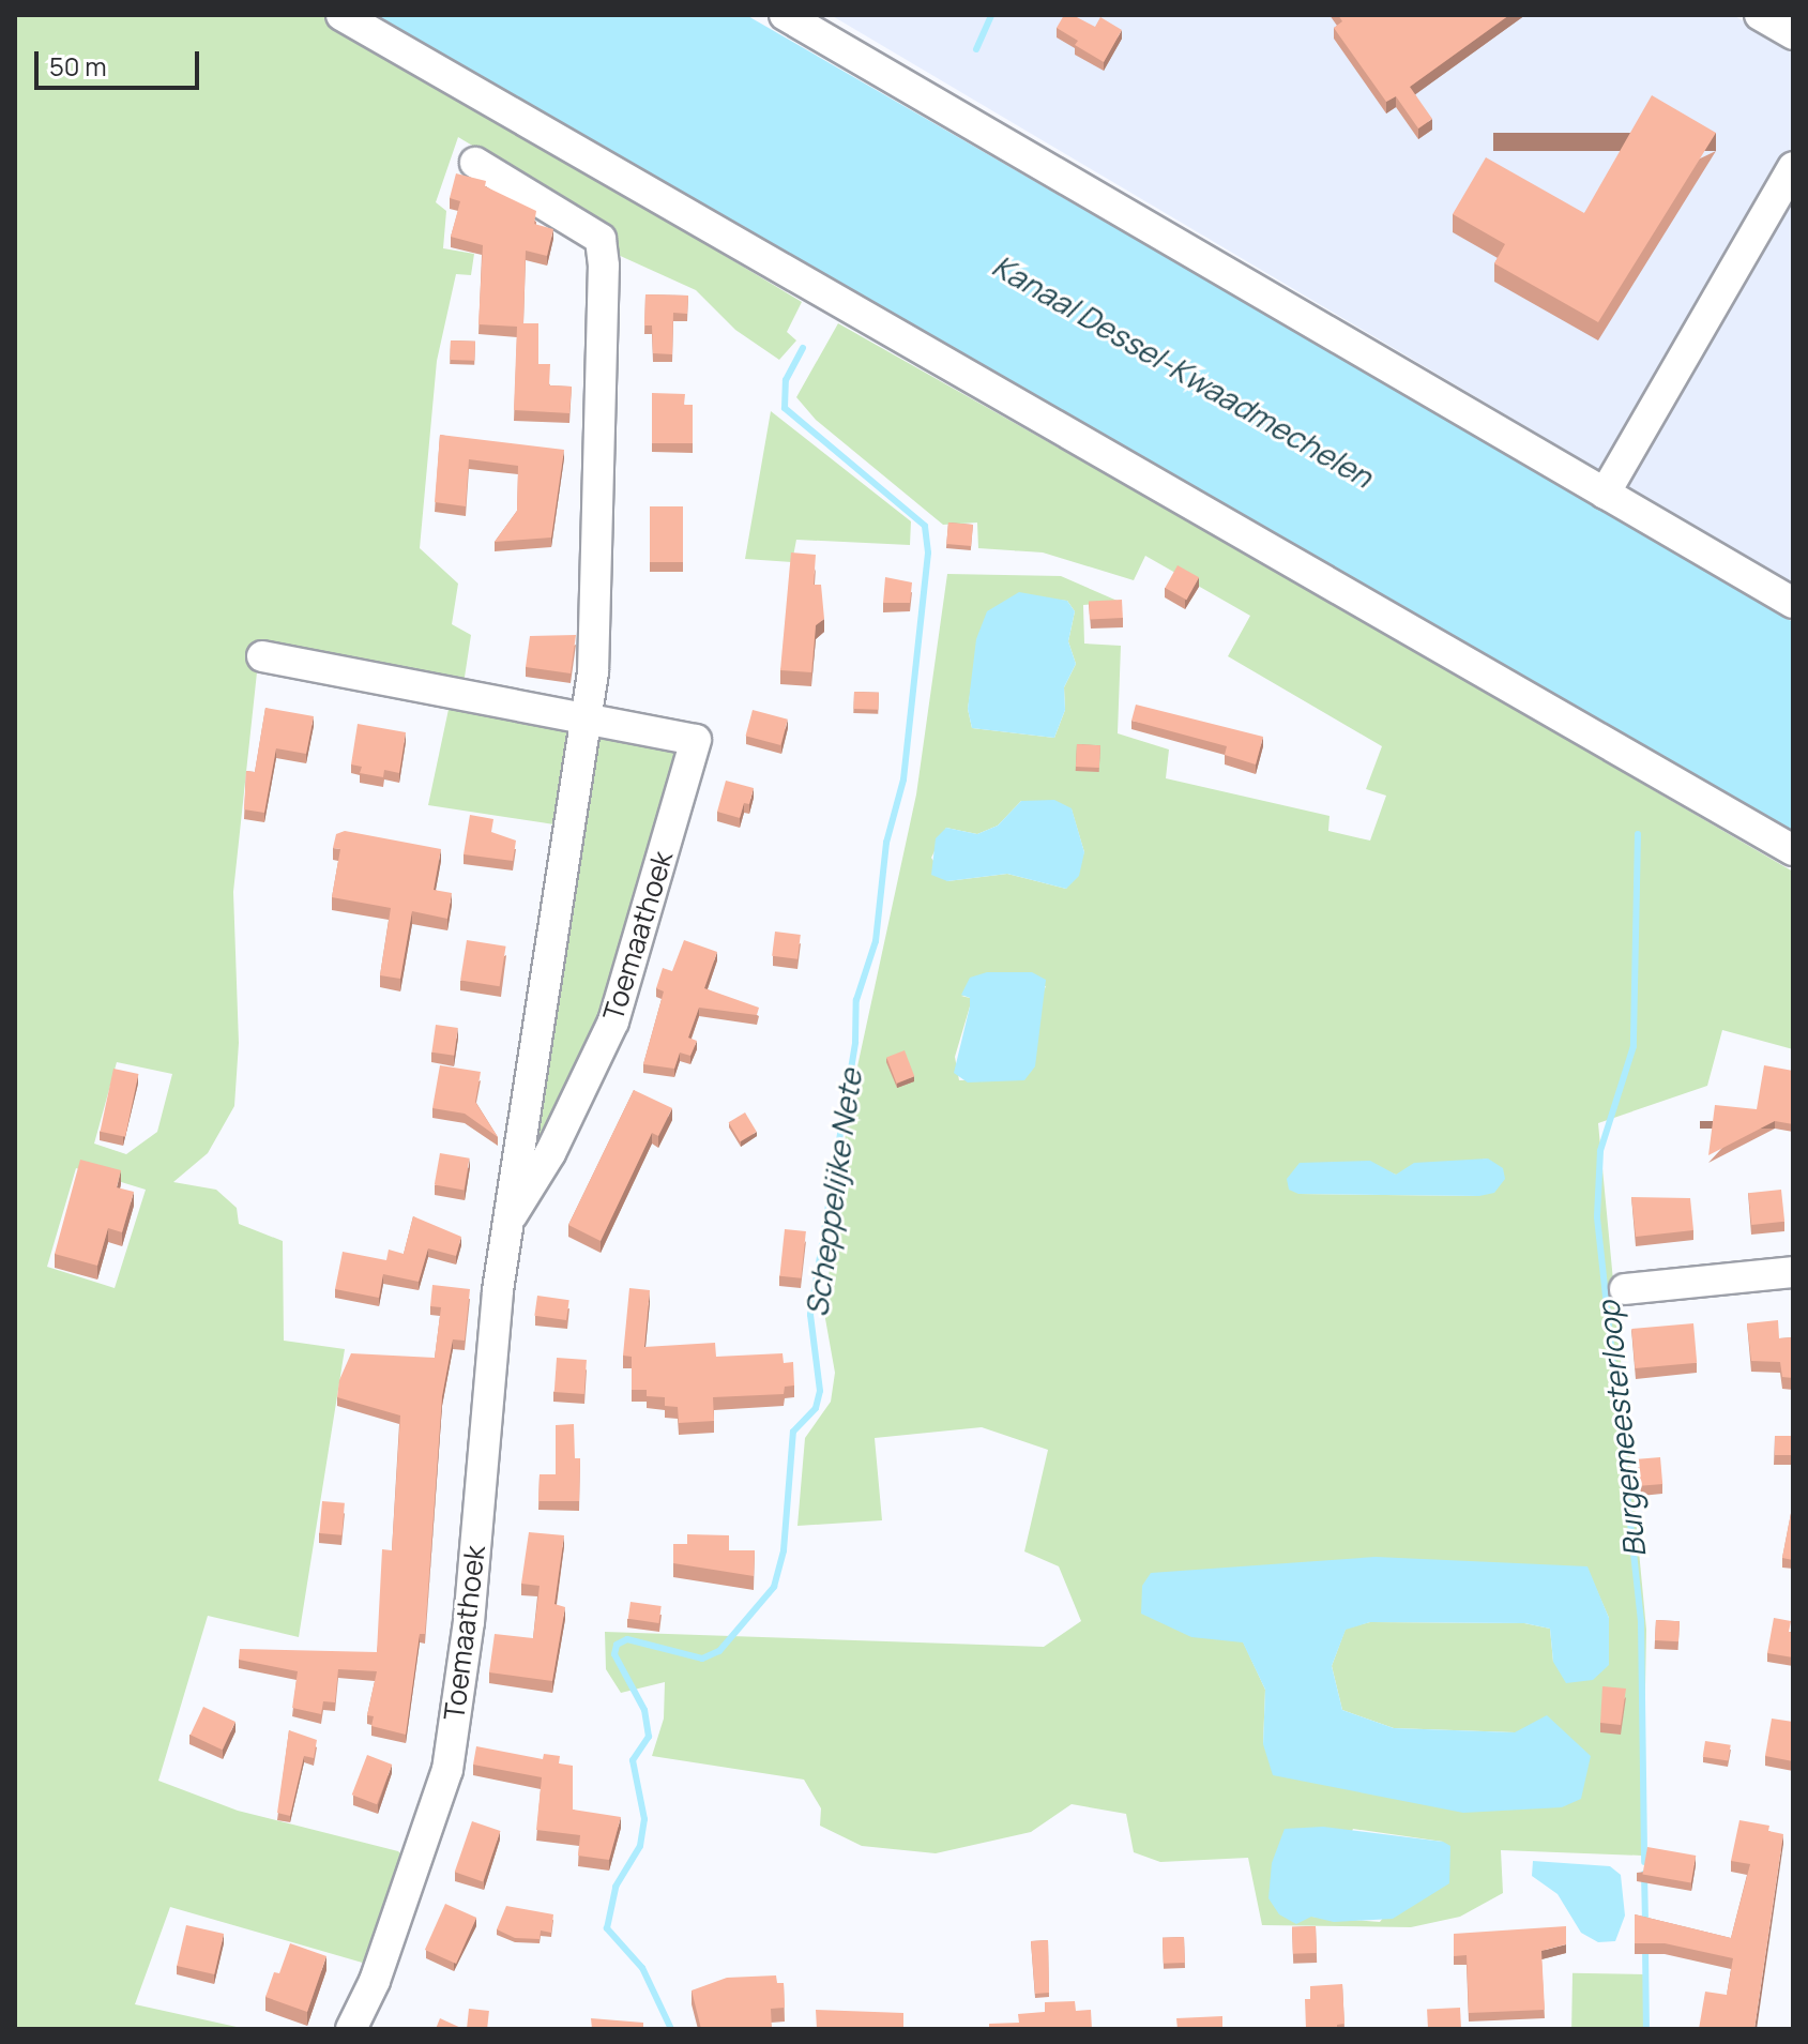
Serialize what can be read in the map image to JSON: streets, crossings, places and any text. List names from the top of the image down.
{
  "streets": {
    "street": ["Toemaathoek"]
  },
  "water": ["Kanaal Dessel-Kwaadmechelen", "Scheppelijke Nete", "Burgemeesterloop"],
  "scale_bar": "50 m"
}
